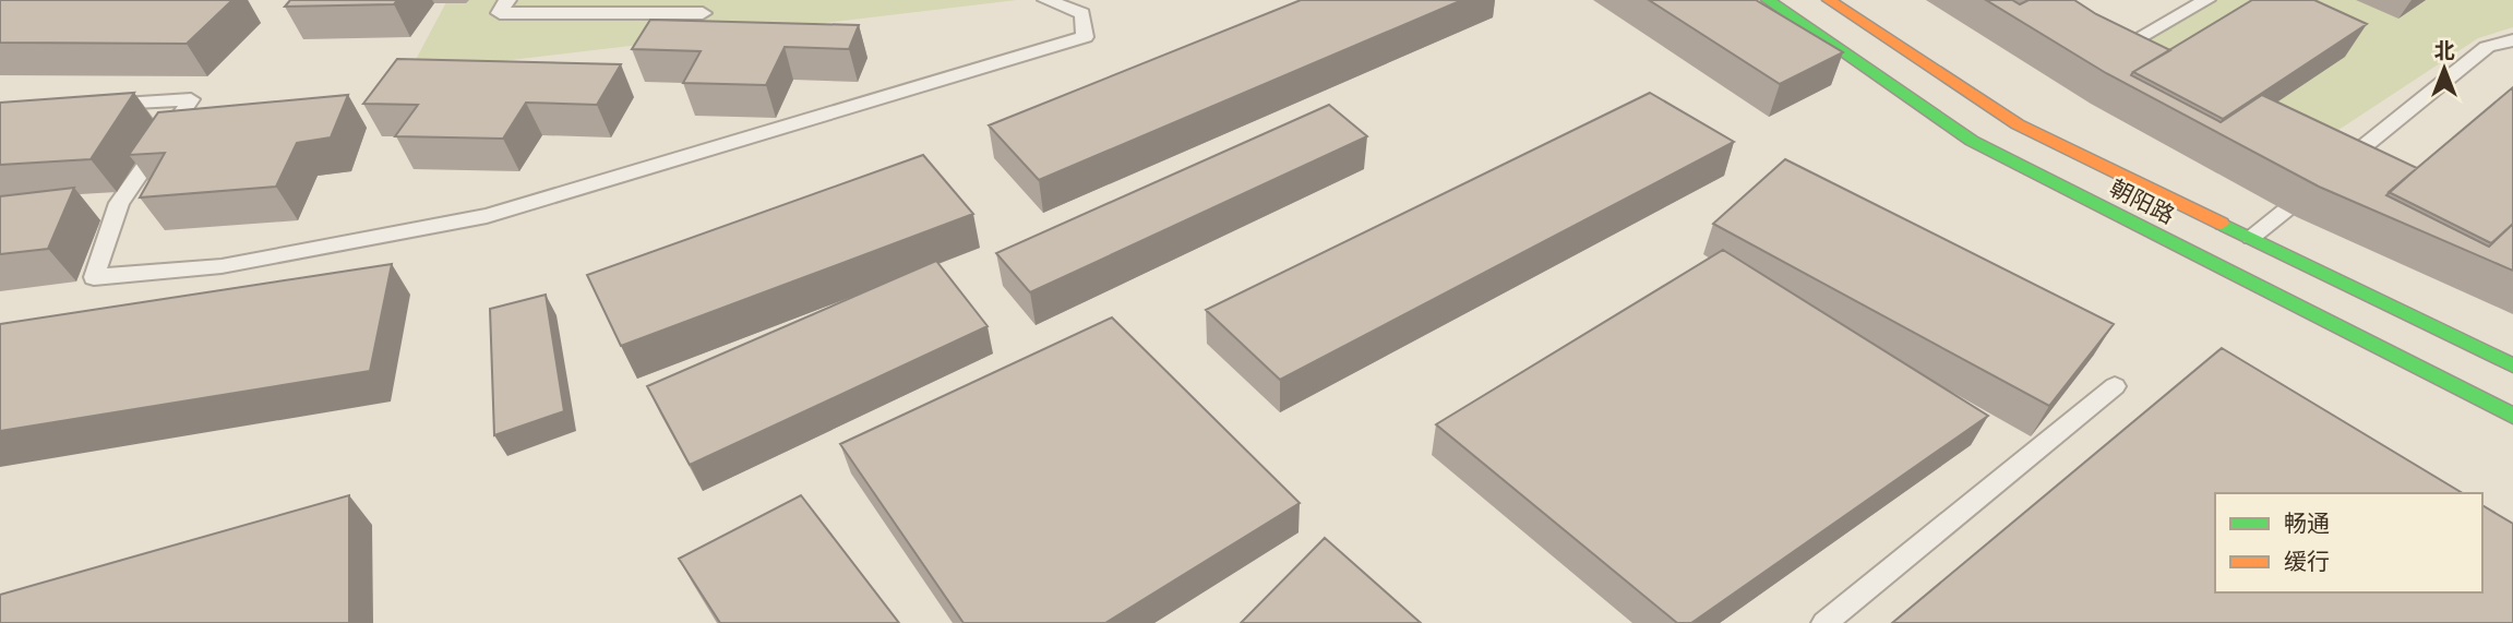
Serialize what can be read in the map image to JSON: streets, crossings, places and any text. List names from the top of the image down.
{
  "streets": {
    "main road": ["朝阳路"]
  },
  "legend": ["畅通", "缓行"],
  "north": "top"
}
